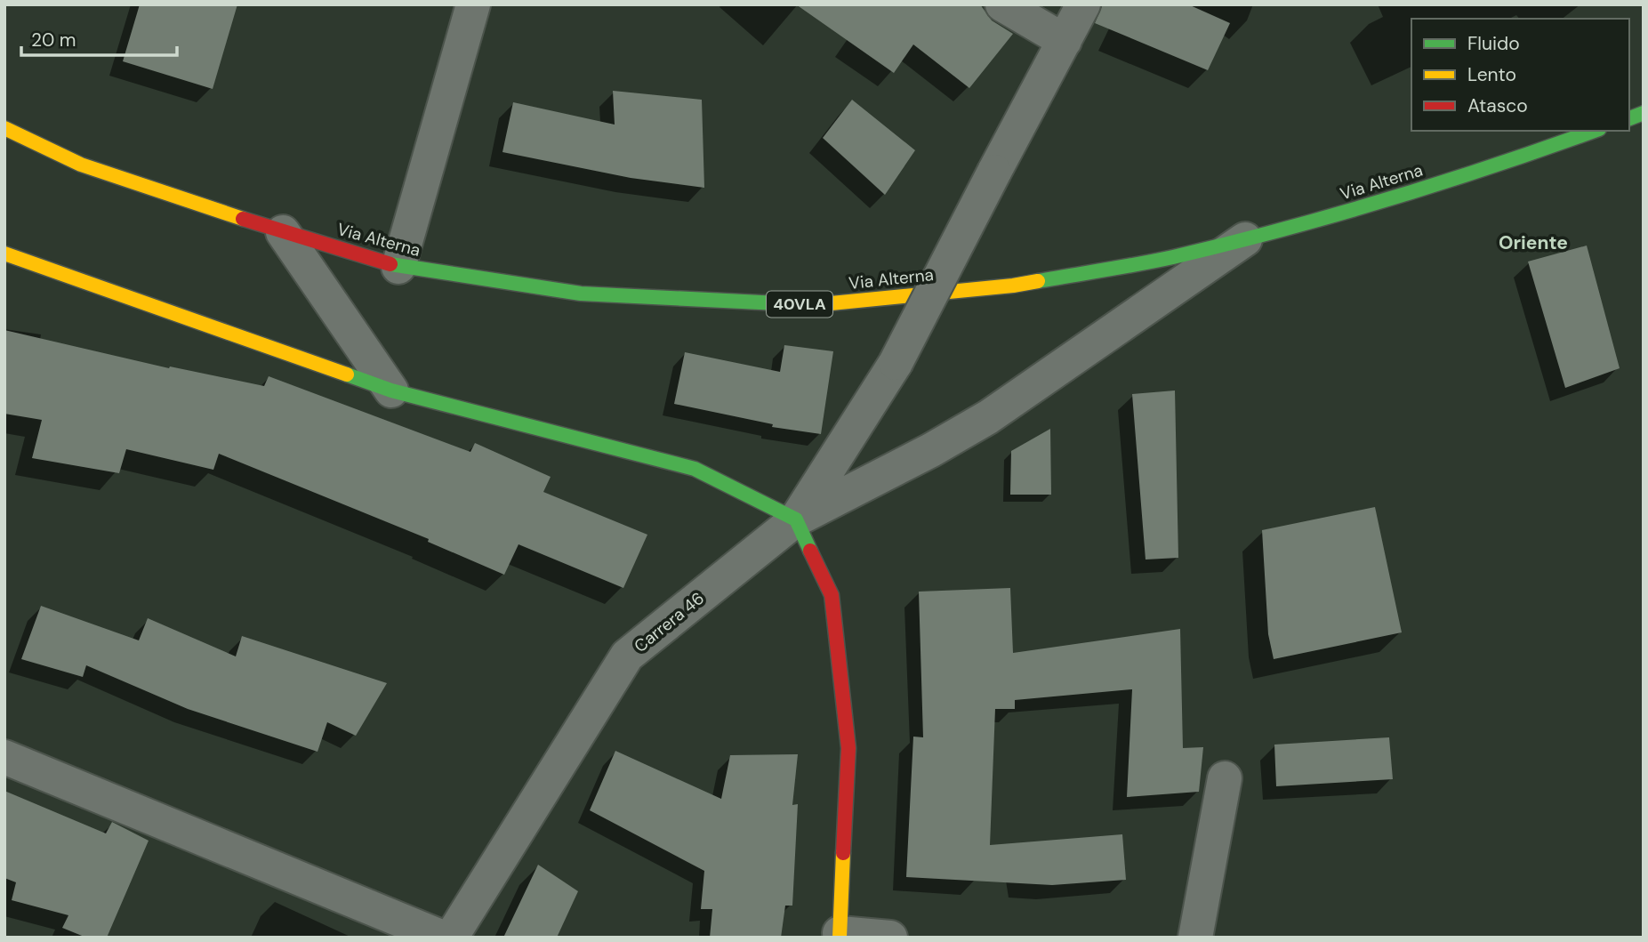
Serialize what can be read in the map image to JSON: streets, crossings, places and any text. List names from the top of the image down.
{
  "streets": {
    "main road": ["Via Alterna", "40VLA"],
    "street": ["Carrera 46"]
  },
  "districts": ["Oriente"],
  "legend": ["Fluido", "Lento", "Atasco"],
  "scale_bar": "20 m"
}
